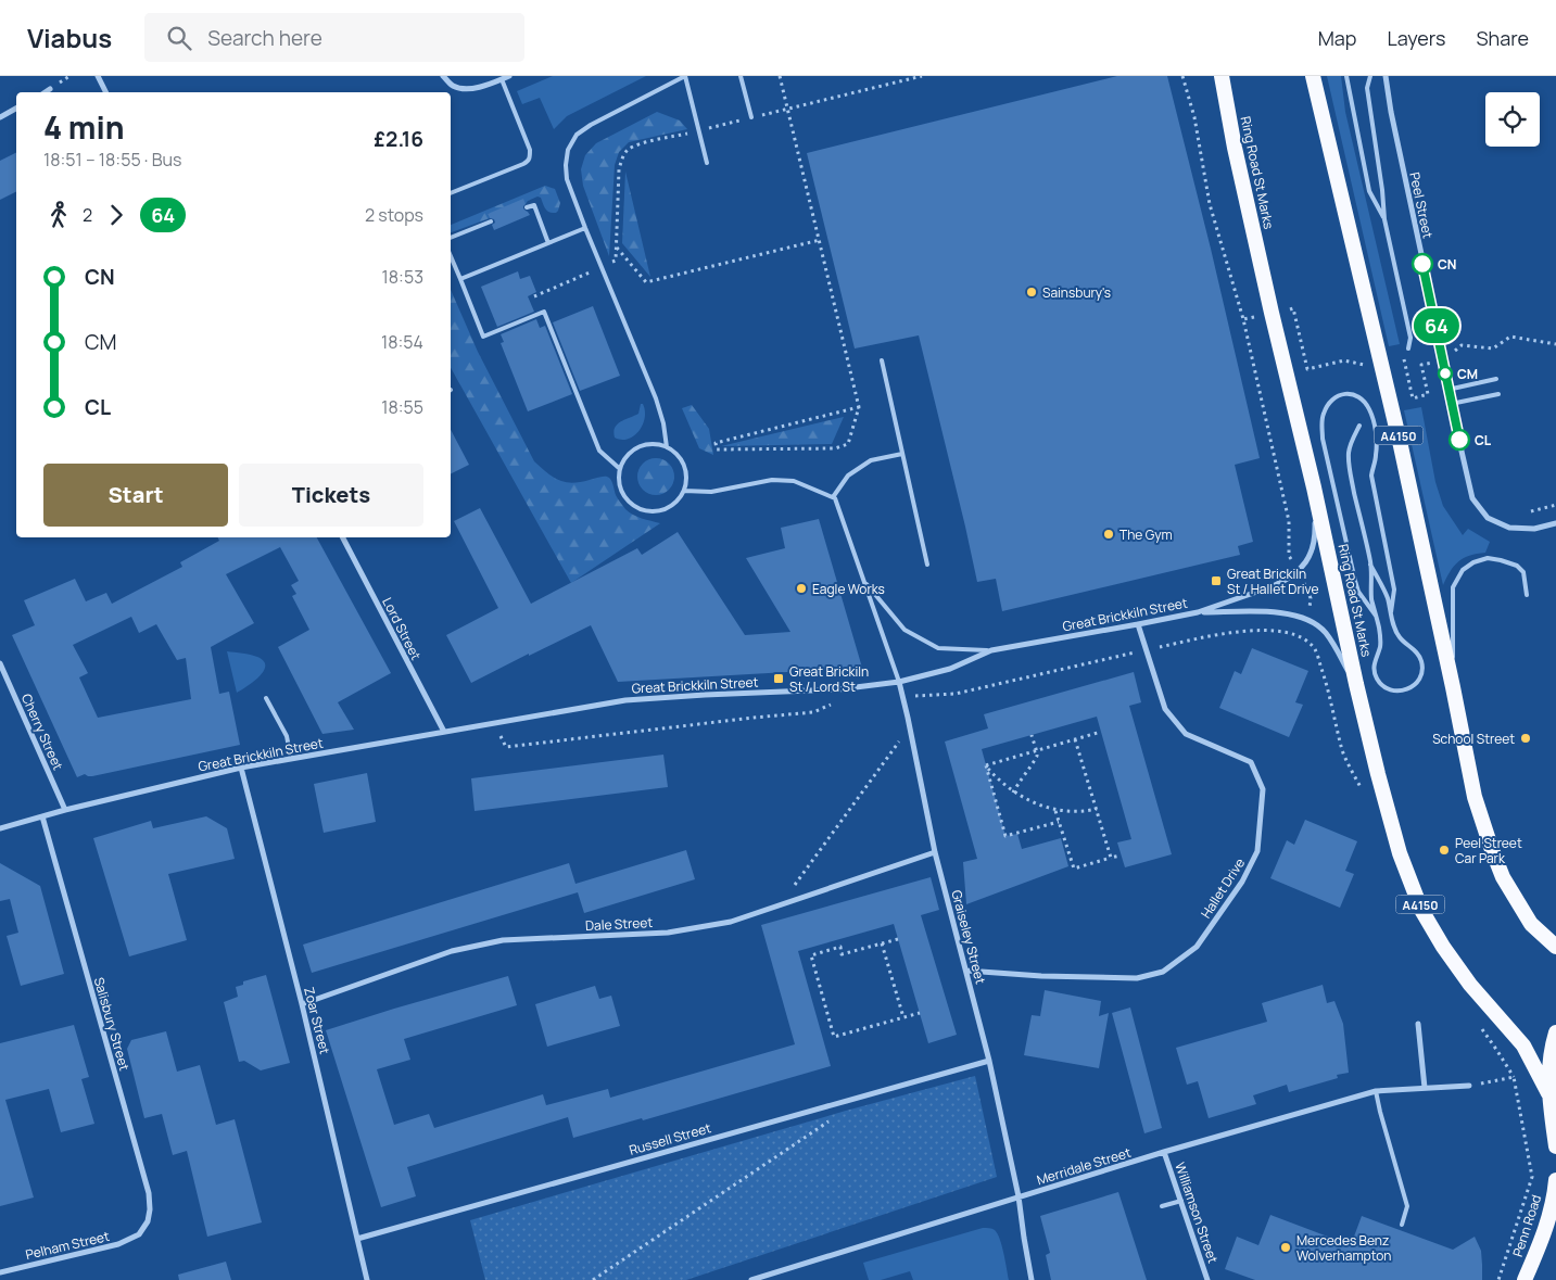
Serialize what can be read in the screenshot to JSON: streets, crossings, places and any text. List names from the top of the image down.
{
  "streets": {
    "highway": ["Ring Road St Marks", "A4150", "Penn Road"],
    "street": [
      "Peel Street",
      "Great Brickkiln Street",
      "Lord Street",
      "Cherry Street",
      "Hallet Drive",
      "Dale Street",
      "Graiseley Street",
      "Zoar Street",
      "Salisbury Street",
      "Russell Street",
      "Merridale Street",
      "Williamson Street",
      "Pelham Street"
    ]
  },
  "crossings": [
    ["Ring Road St Marks", "A4150"],
    ["Ring Road St Marks", "Great Brickkiln Street"],
    ["Great Brickkiln Street", "Lord Street"],
    ["Great Brickkiln Street", "Cherry Street"],
    ["Great Brickkiln Street", "Hallet Drive"],
    ["Great Brickkiln Street", "Graiseley Street"],
    ["Great Brickkiln Street", "Zoar Street"],
    ["Great Brickkiln Street", "Salisbury Street"],
    ["Hallet Drive", "Graiseley Street"],
    ["Dale Street", "Graiseley Street"],
    ["Dale Street", "Zoar Street"],
    ["Graiseley Street", "Russell Street"],
    ["Graiseley Street", "Merridale Street"],
    ["Zoar Street", "Russell Street"],
    ["Salisbury Street", "Pelham Street"],
    ["Merridale Street", "Williamson Street"]
  ],
  "places": {
    "other": [
      "CN",
      "Sainsbury's",
      "CM",
      "CL",
      "The Gym",
      "Eagle Works",
      "School Street",
      "Peel Street Car Park",
      "Mercedes Benz Wolverhampton"
    ],
    "transit": ["Great Brickiln St / Hallet Drive", "Great Brickiln St / Lord St"]
  },
  "lines": ["bus line 64"],
  "page": {
    "header": "Viabus",
    "search": "Search here",
    "nav": ["Map", "Layers", "Share"],
    "on_map": "64",
    "heading": ["4 min", "18:51 – 18:55 · Bus", "£2.16"],
    "legs": ["2", "64", "2 stops"],
    "list": [
      {
        "name": "CN",
        "value": "18:53"
      },
      {
        "name": "CM",
        "value": "18:54"
      },
      {
        "name": "CL",
        "value": "18:55"
      }
    ],
    "buttons": ["Start", "Tickets"]
  }
}
